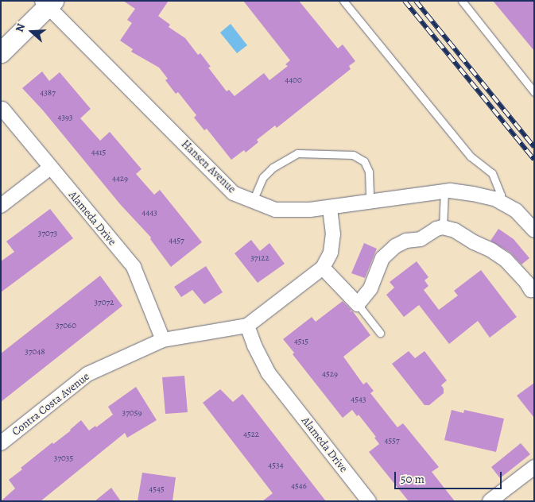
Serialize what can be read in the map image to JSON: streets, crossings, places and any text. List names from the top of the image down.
{
  "streets": {
    "street": ["Hansen Avenue", "Alameda Drive", "Contra Costa Avenue"]
  },
  "crossings": [
    ["Hansen Avenue", "Contra Costa Avenue"],
    ["Alameda Drive", "Contra Costa Avenue"]
  ],
  "house_numbers": [
    "4400",
    "4387",
    "4393",
    "4415",
    "4429",
    "4443",
    "37073",
    "4457",
    "37122",
    "37072",
    "37060",
    "4515",
    "37048",
    "4529",
    "4543",
    "37059",
    "4522",
    "4557",
    "37035",
    "4534",
    "4546",
    "4545"
  ],
  "scale_bar": "50 m",
  "north": "left"
}
